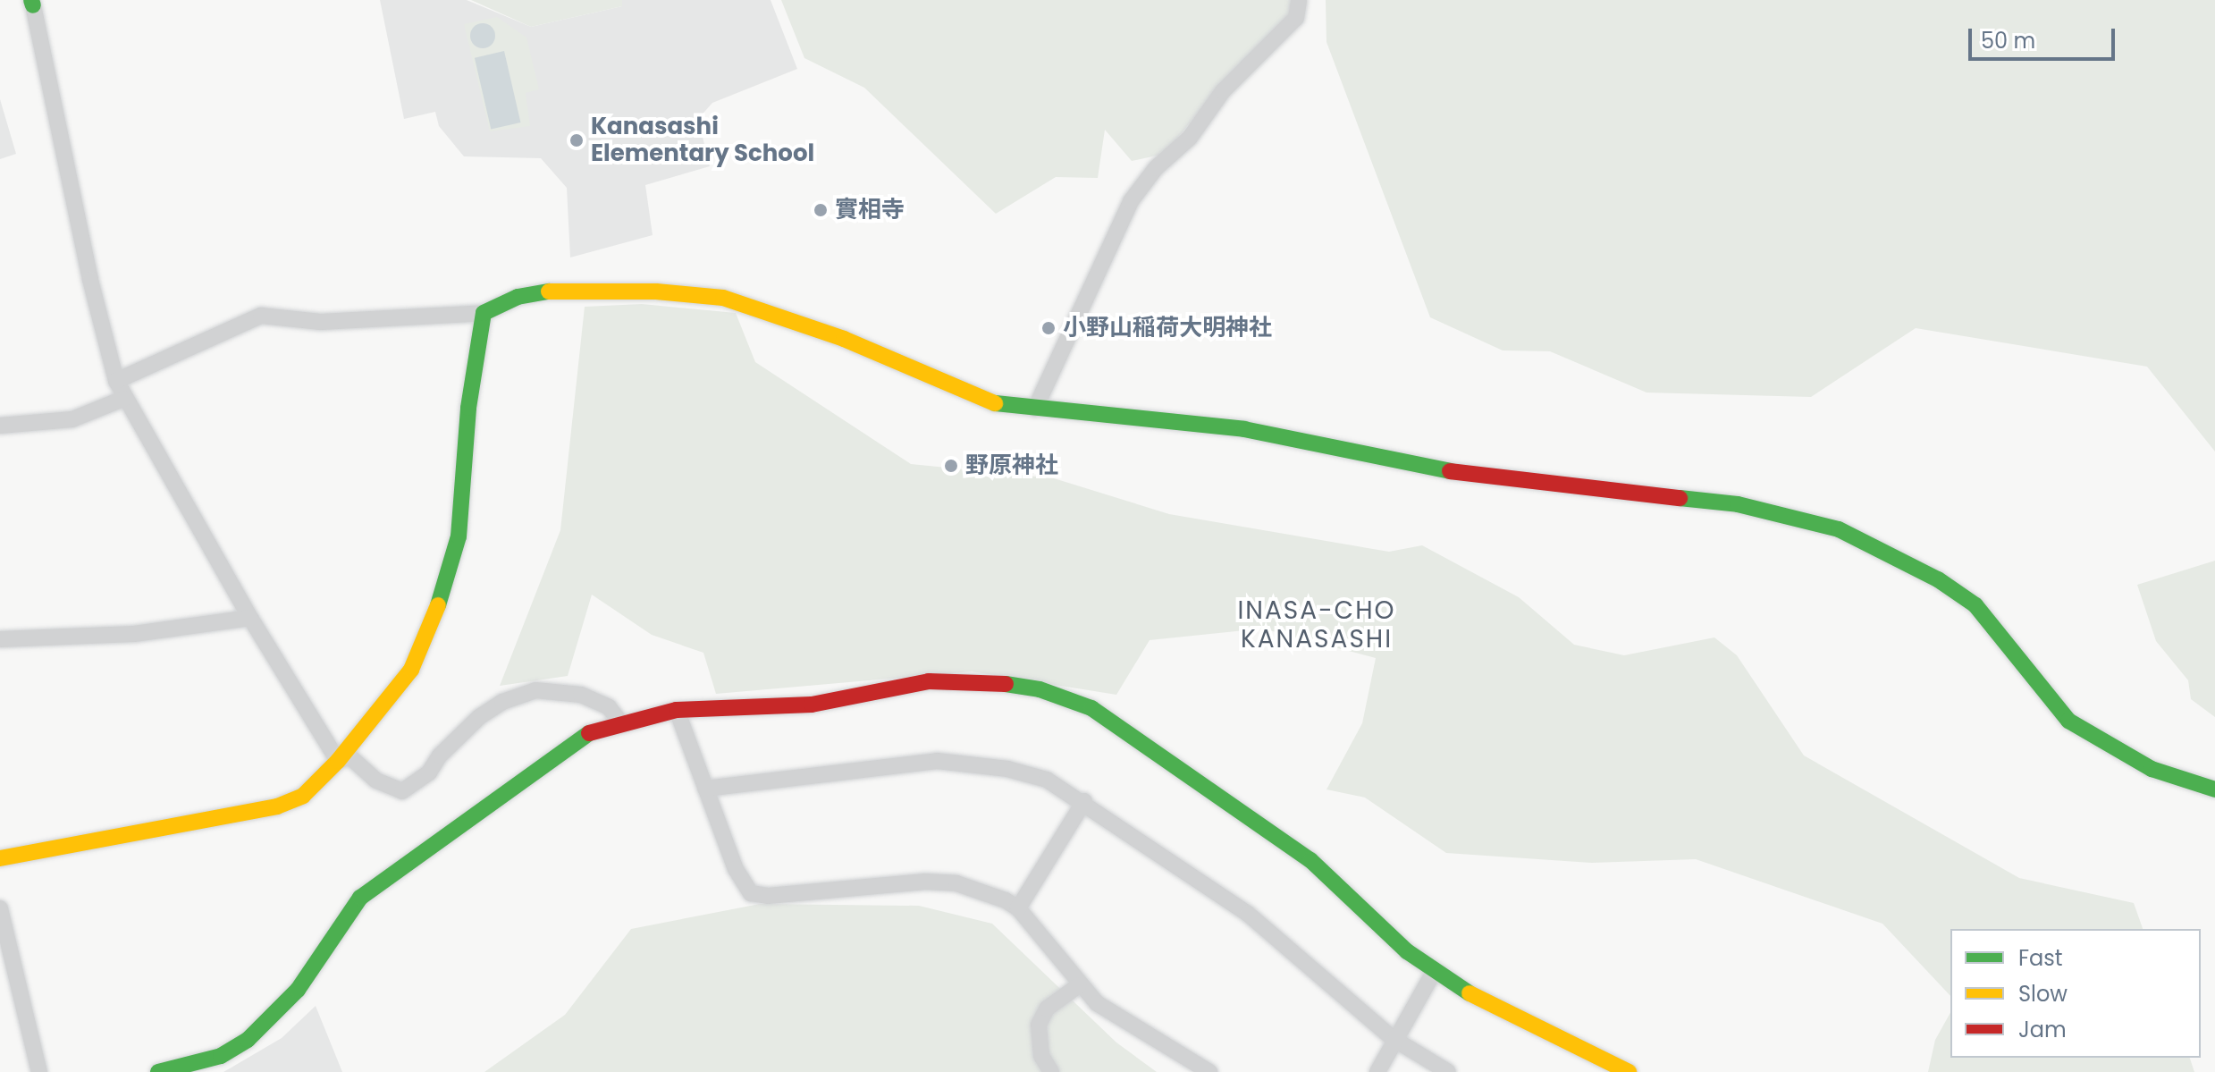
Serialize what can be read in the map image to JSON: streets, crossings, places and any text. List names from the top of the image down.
{
  "districts": ["INASA-CHO KANASASHI"],
  "places": [
    "Kanasashi Elementary School",
    "實相寺",
    "小野山稲荷大明神社",
    "野原神社"
  ],
  "legend": ["Fast", "Slow", "Jam"],
  "scale_bar": "50 m"
}
